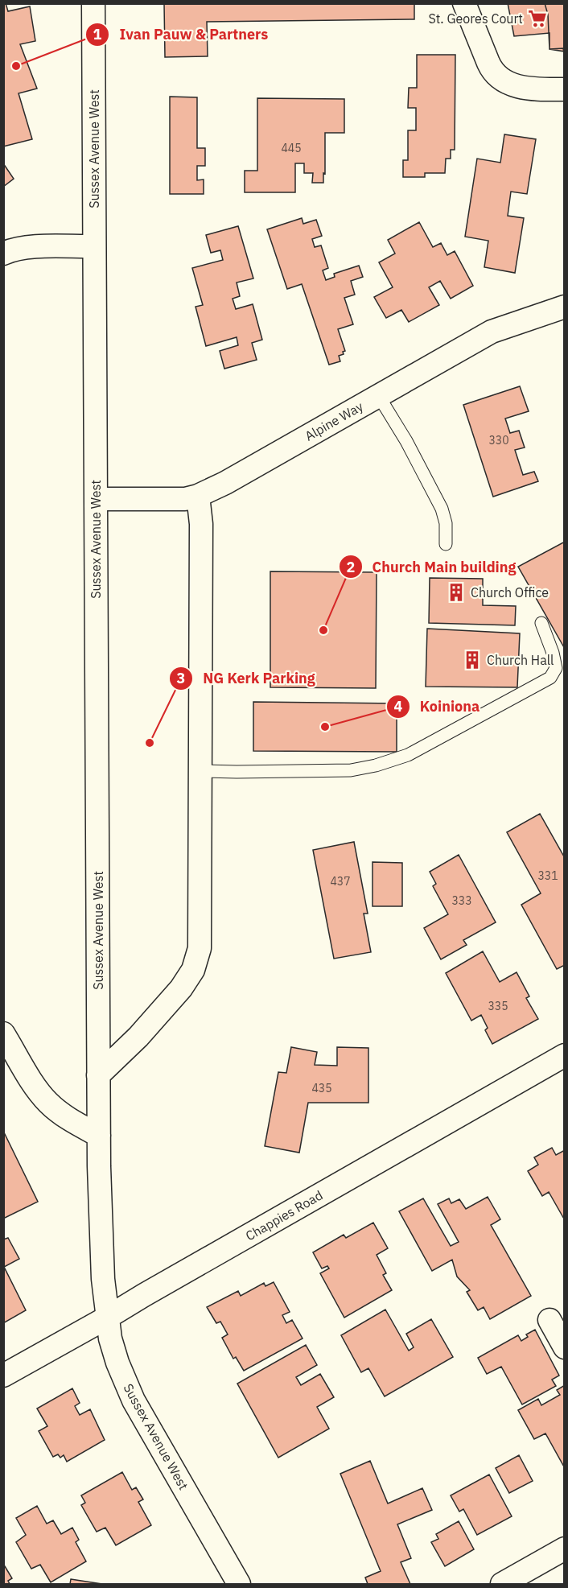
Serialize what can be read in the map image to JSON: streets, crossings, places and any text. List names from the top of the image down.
{
  "streets": {
    "street": ["Sussex Avenue West", "Alpine Way", "Chappies Road"]
  },
  "crossings": [
    ["Sussex Avenue West", "Alpine Way"],
    ["Sussex Avenue West", "Chappies Road"]
  ],
  "places": {
    "supermarket": ["St. Geores Court"],
    "other": [
      "Ivan Pauw & Partners",
      "Church Main building",
      "Koiniona",
      "NG Kerk Parking"
    ],
    "building": ["Church Office", "Church Hall"]
  },
  "house_numbers": [
    "445",
    "330",
    "331",
    "437",
    "333",
    "335",
    "435"
  ]
}
